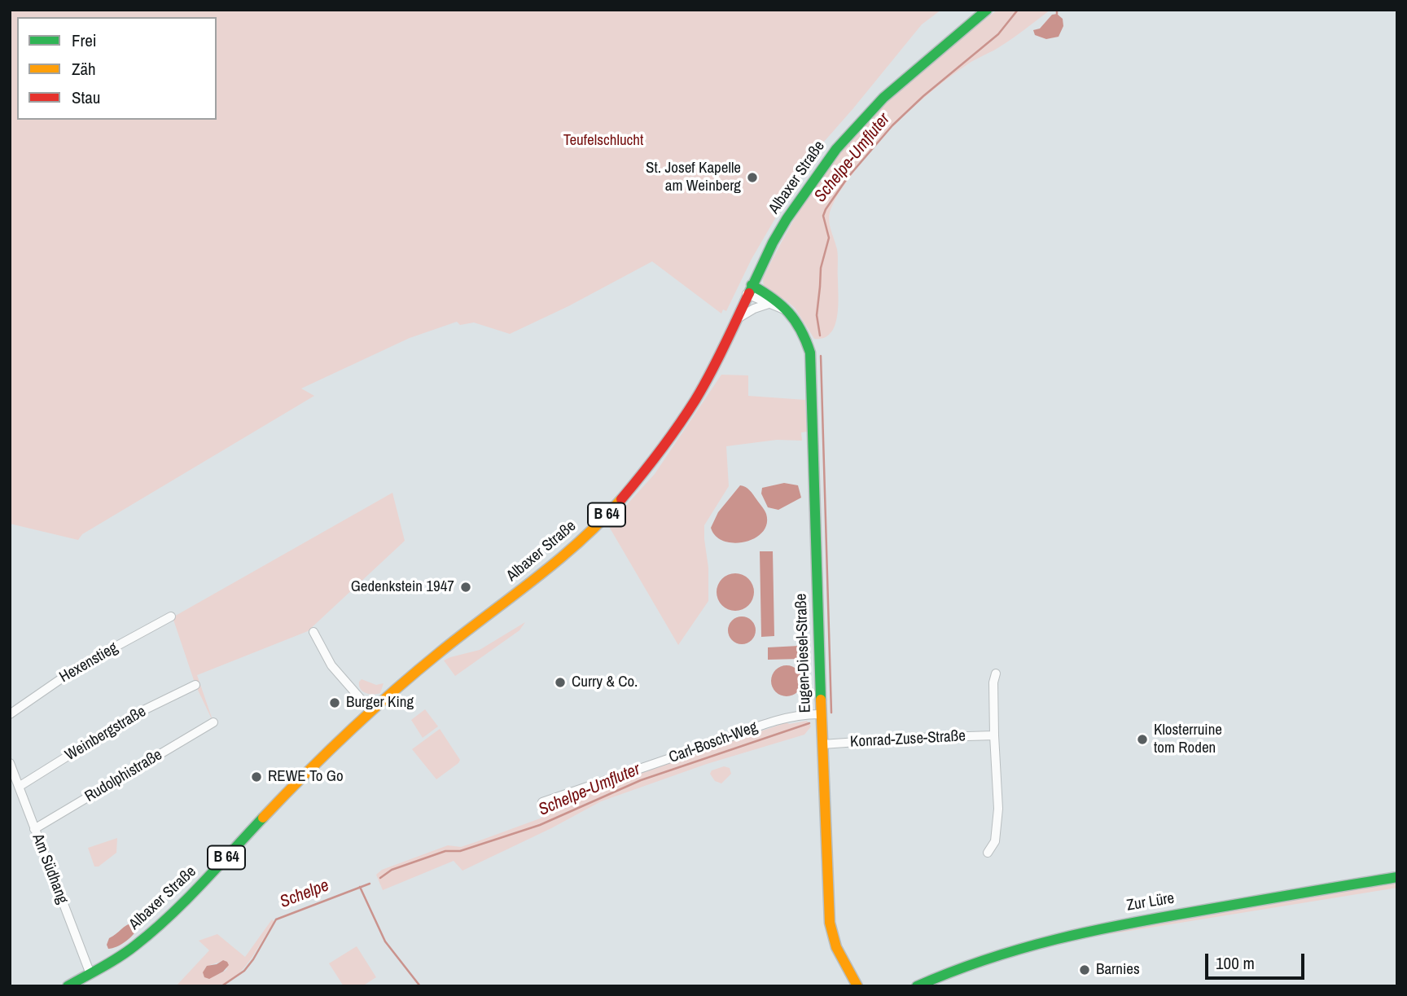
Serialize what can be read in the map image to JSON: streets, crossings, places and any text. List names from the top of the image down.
{
  "streets": {
    "main road": [
      "Albaxer Straße",
      "B 64",
      "Eugen-Diesel-Straße",
      "Zur Lüre"
    ],
    "street": [
      "Hexenstieg",
      "Weinbergstraße",
      "Konrad-Zuse-Straße",
      "Carl-Bosch-Weg",
      "Rudolphistraße",
      "Am Südhang"
    ]
  },
  "crossings": [
    ["Albaxer Straße", "Eugen-Diesel-Straße"],
    ["Albaxer Straße", "Am Südhang"],
    ["Eugen-Diesel-Straße", "Konrad-Zuse-Straße"],
    ["Eugen-Diesel-Straße", "Carl-Bosch-Weg"],
    ["Weinbergstraße", "Am Südhang"],
    ["Rudolphistraße", "Am Südhang"]
  ],
  "water": ["Schelpe-Umfluter", "Schelpe"],
  "parks": ["Teufelschlucht"],
  "places": [
    "St. Josef Kapelle am Weinberg",
    "Gedenkstein 1947",
    "Curry & Co.",
    "Burger King",
    "Klosterruine tom Roden",
    "REWE To Go",
    "Barnies"
  ],
  "legend": ["Frei", "Zäh", "Stau"],
  "scale_bar": "100 m"
}
